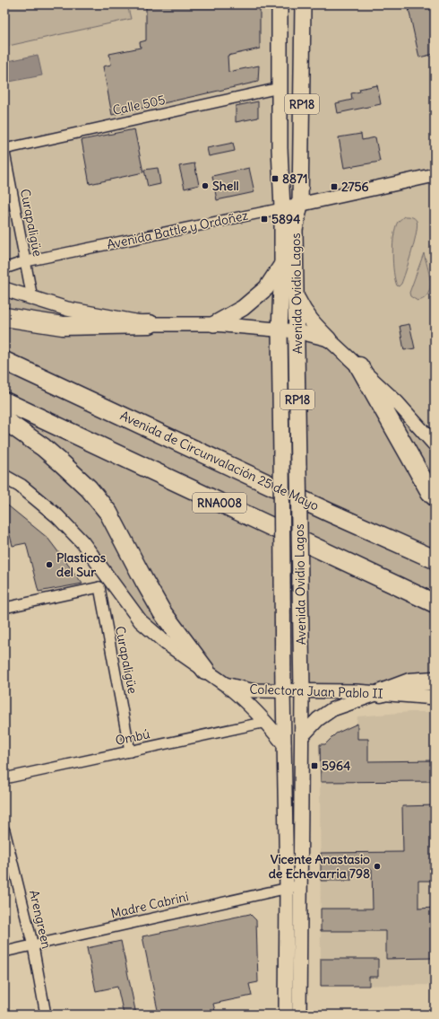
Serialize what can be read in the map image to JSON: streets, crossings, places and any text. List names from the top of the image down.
{
  "streets": {
    "highway": ["Avenida de Circunvalación 25 de Mayo", "RNA008"],
    "main road": [
      "RP18",
      "Avenida Battle y Ordoñez",
      "Avenida Ovidio Lagos",
      "Colectora Juan Pablo II"
    ],
    "street": [
      "Calle 505",
      "Curapaligüe",
      "Ombú",
      "Madre Cabrini",
      "Arengreen"
    ]
  },
  "crossings": [
    ["RP18", "Avenida Ovidio Lagos"],
    ["Calle 505", "Avenida Ovidio Lagos"],
    ["Curapaligüe", "Avenida Battle y Ordoñez"],
    ["Curapaligüe", "Ombú"],
    ["Avenida Battle y Ordoñez", "Avenida Ovidio Lagos"],
    ["Avenida Ovidio Lagos", "Colectora Juan Pablo II"],
    ["Avenida Ovidio Lagos", "Madre Cabrini"],
    ["Madre Cabrini", "Arengreen"]
  ],
  "places": {
    "transit": [
      "8871",
      "2756",
      "5894",
      "5964"
    ],
    "other": ["Shell", "Plasticos del Sur", "Vicente Anastasio de Echevarria 798"]
  }
}
